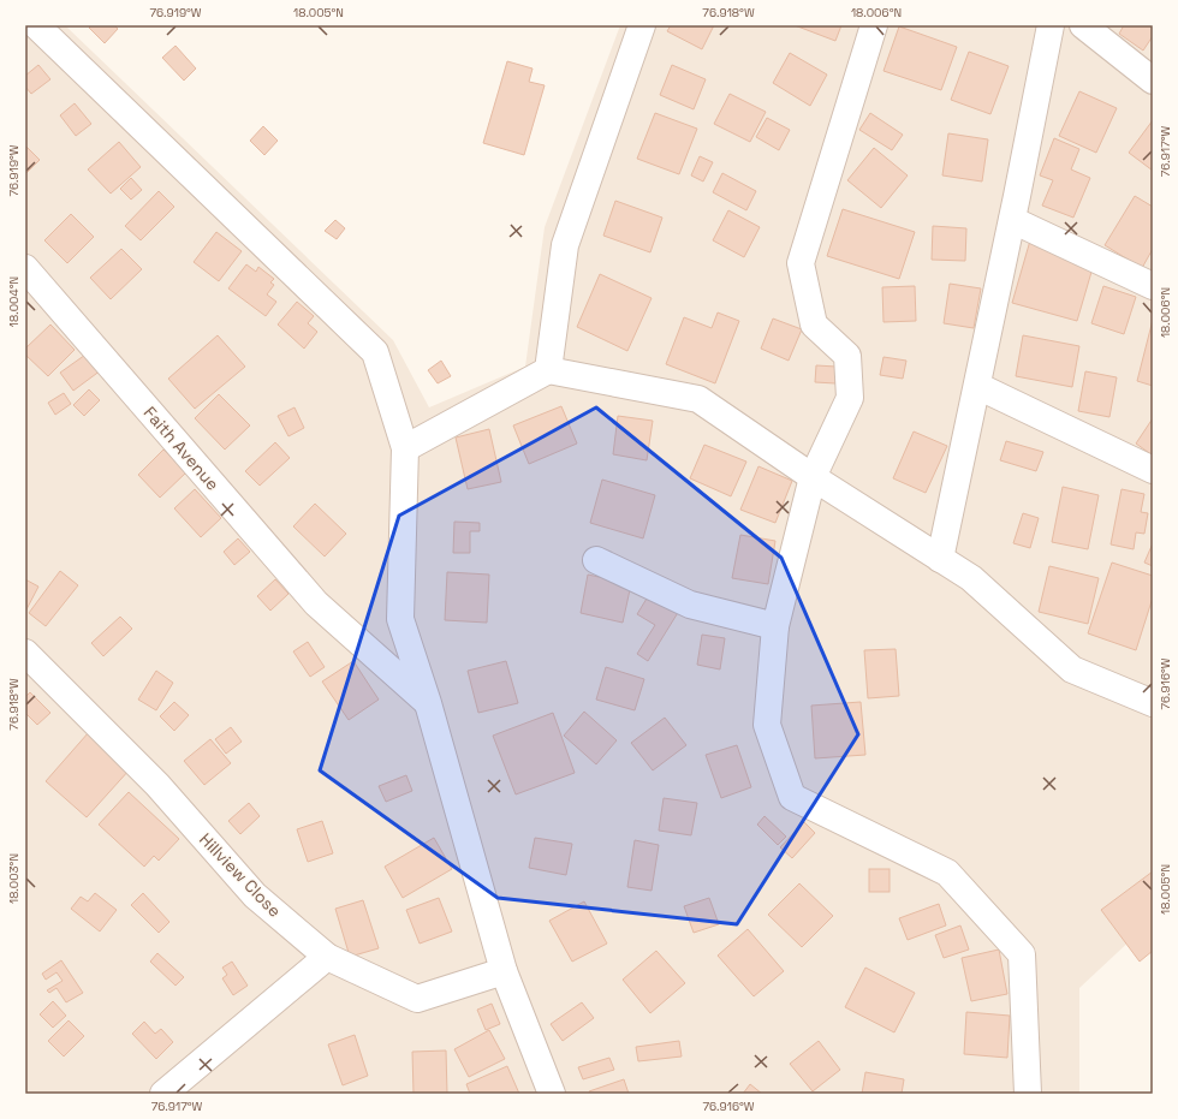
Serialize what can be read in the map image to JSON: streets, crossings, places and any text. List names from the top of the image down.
{
  "streets": {
    "street": ["Faith Avenue", "Hillview Close"]
  },
  "coordinates": [
    "76.919°W",
    "18.005°N",
    "76.918°W",
    "18.006°N",
    "76.917°W",
    "18.004°N",
    "76.916°W",
    "18.003°N"
  ]
}
